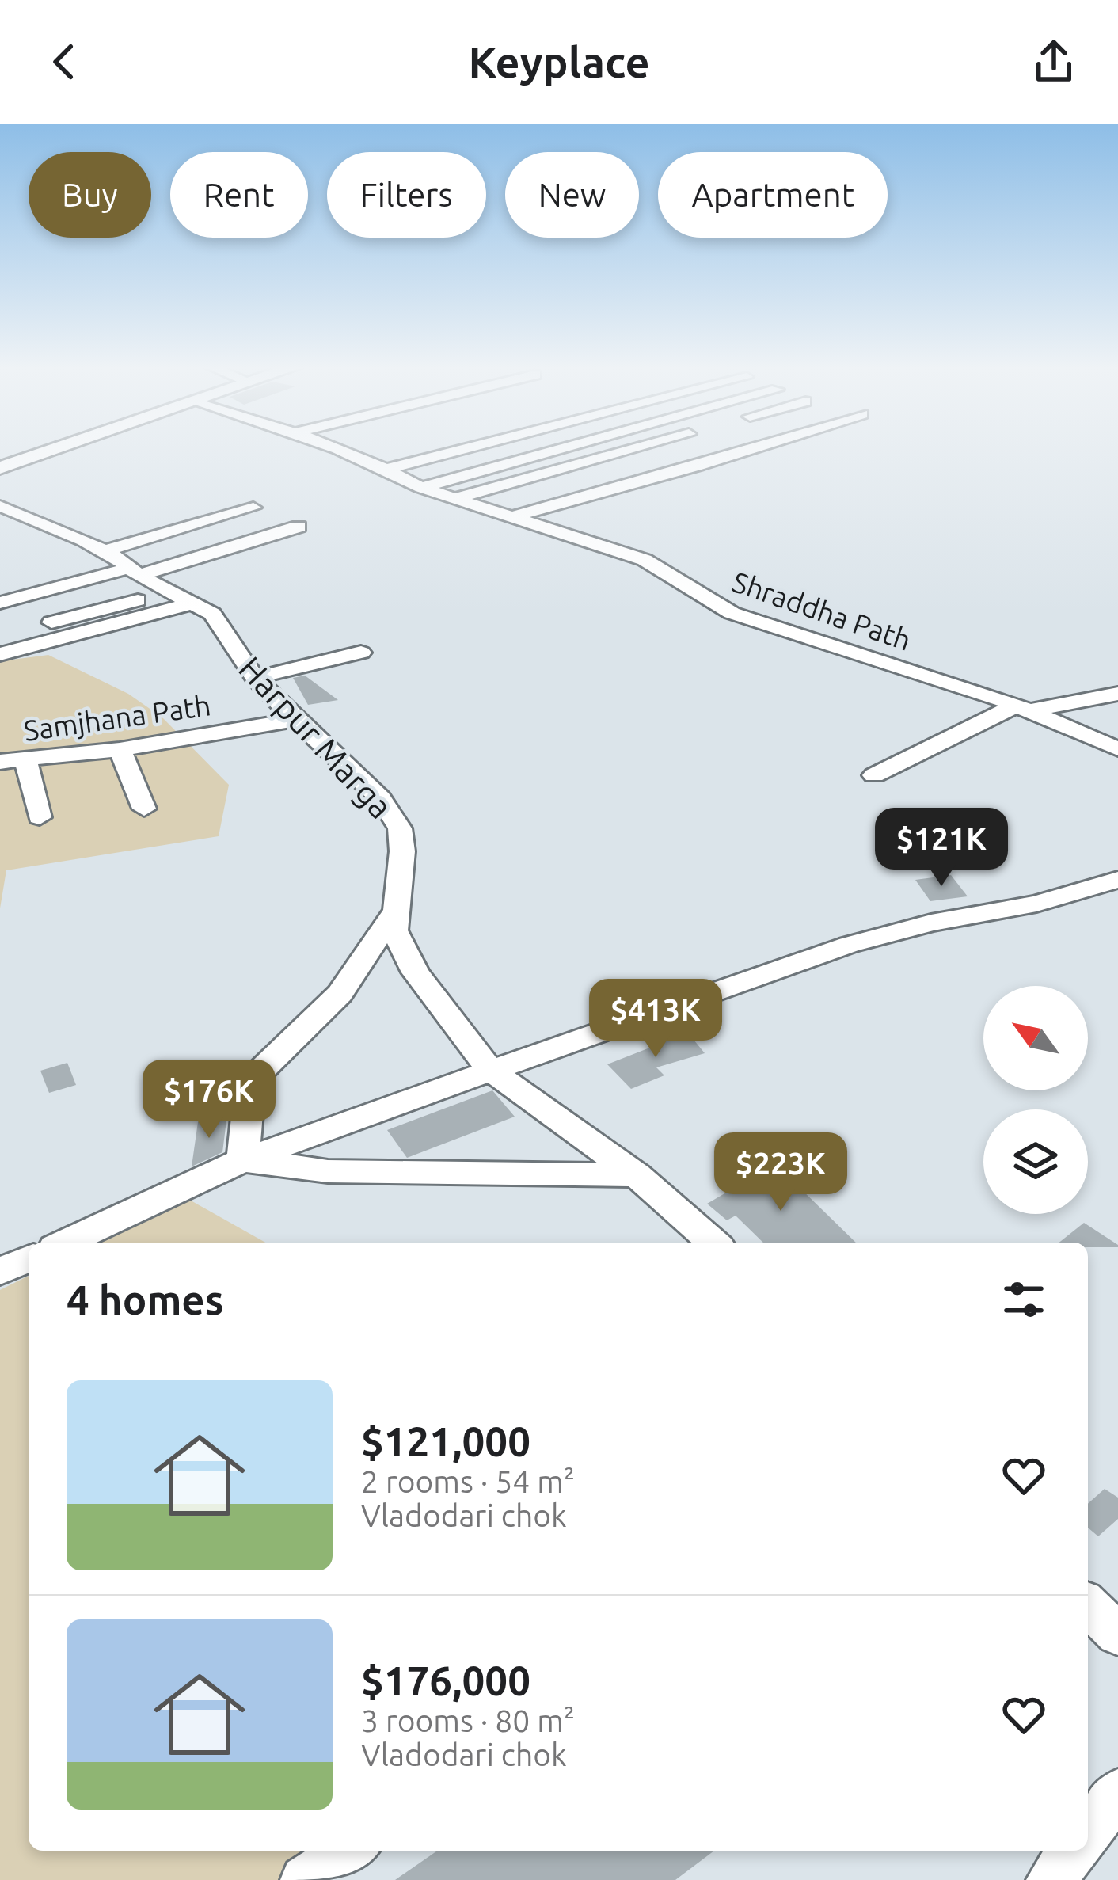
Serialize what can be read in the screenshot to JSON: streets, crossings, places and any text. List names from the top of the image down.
{
  "streets": {
    "street": ["Shraddha Path", "Samjhana Path", "Harpur Marga"]
  },
  "crossings": [
    ["Samjhana Path", "Harpur Marga"]
  ],
  "north": "top left",
  "page": {
    "header": "Keyplace",
    "chip": [
      "Buy",
      "Rent",
      "Filters",
      "New",
      "Apartment"
    ],
    "price": [
      "$121K",
      "$413K",
      "$176K",
      "$223K"
    ],
    "heading": "4 homes",
    "list": [
      {
        "name": "$121,000",
        "note": "2 rooms · 54 m² · Vladodari chok"
      },
      {
        "name": "$176,000",
        "note": "3 rooms · 80 m² · Vladodari chok"
      }
    ]
  }
}
